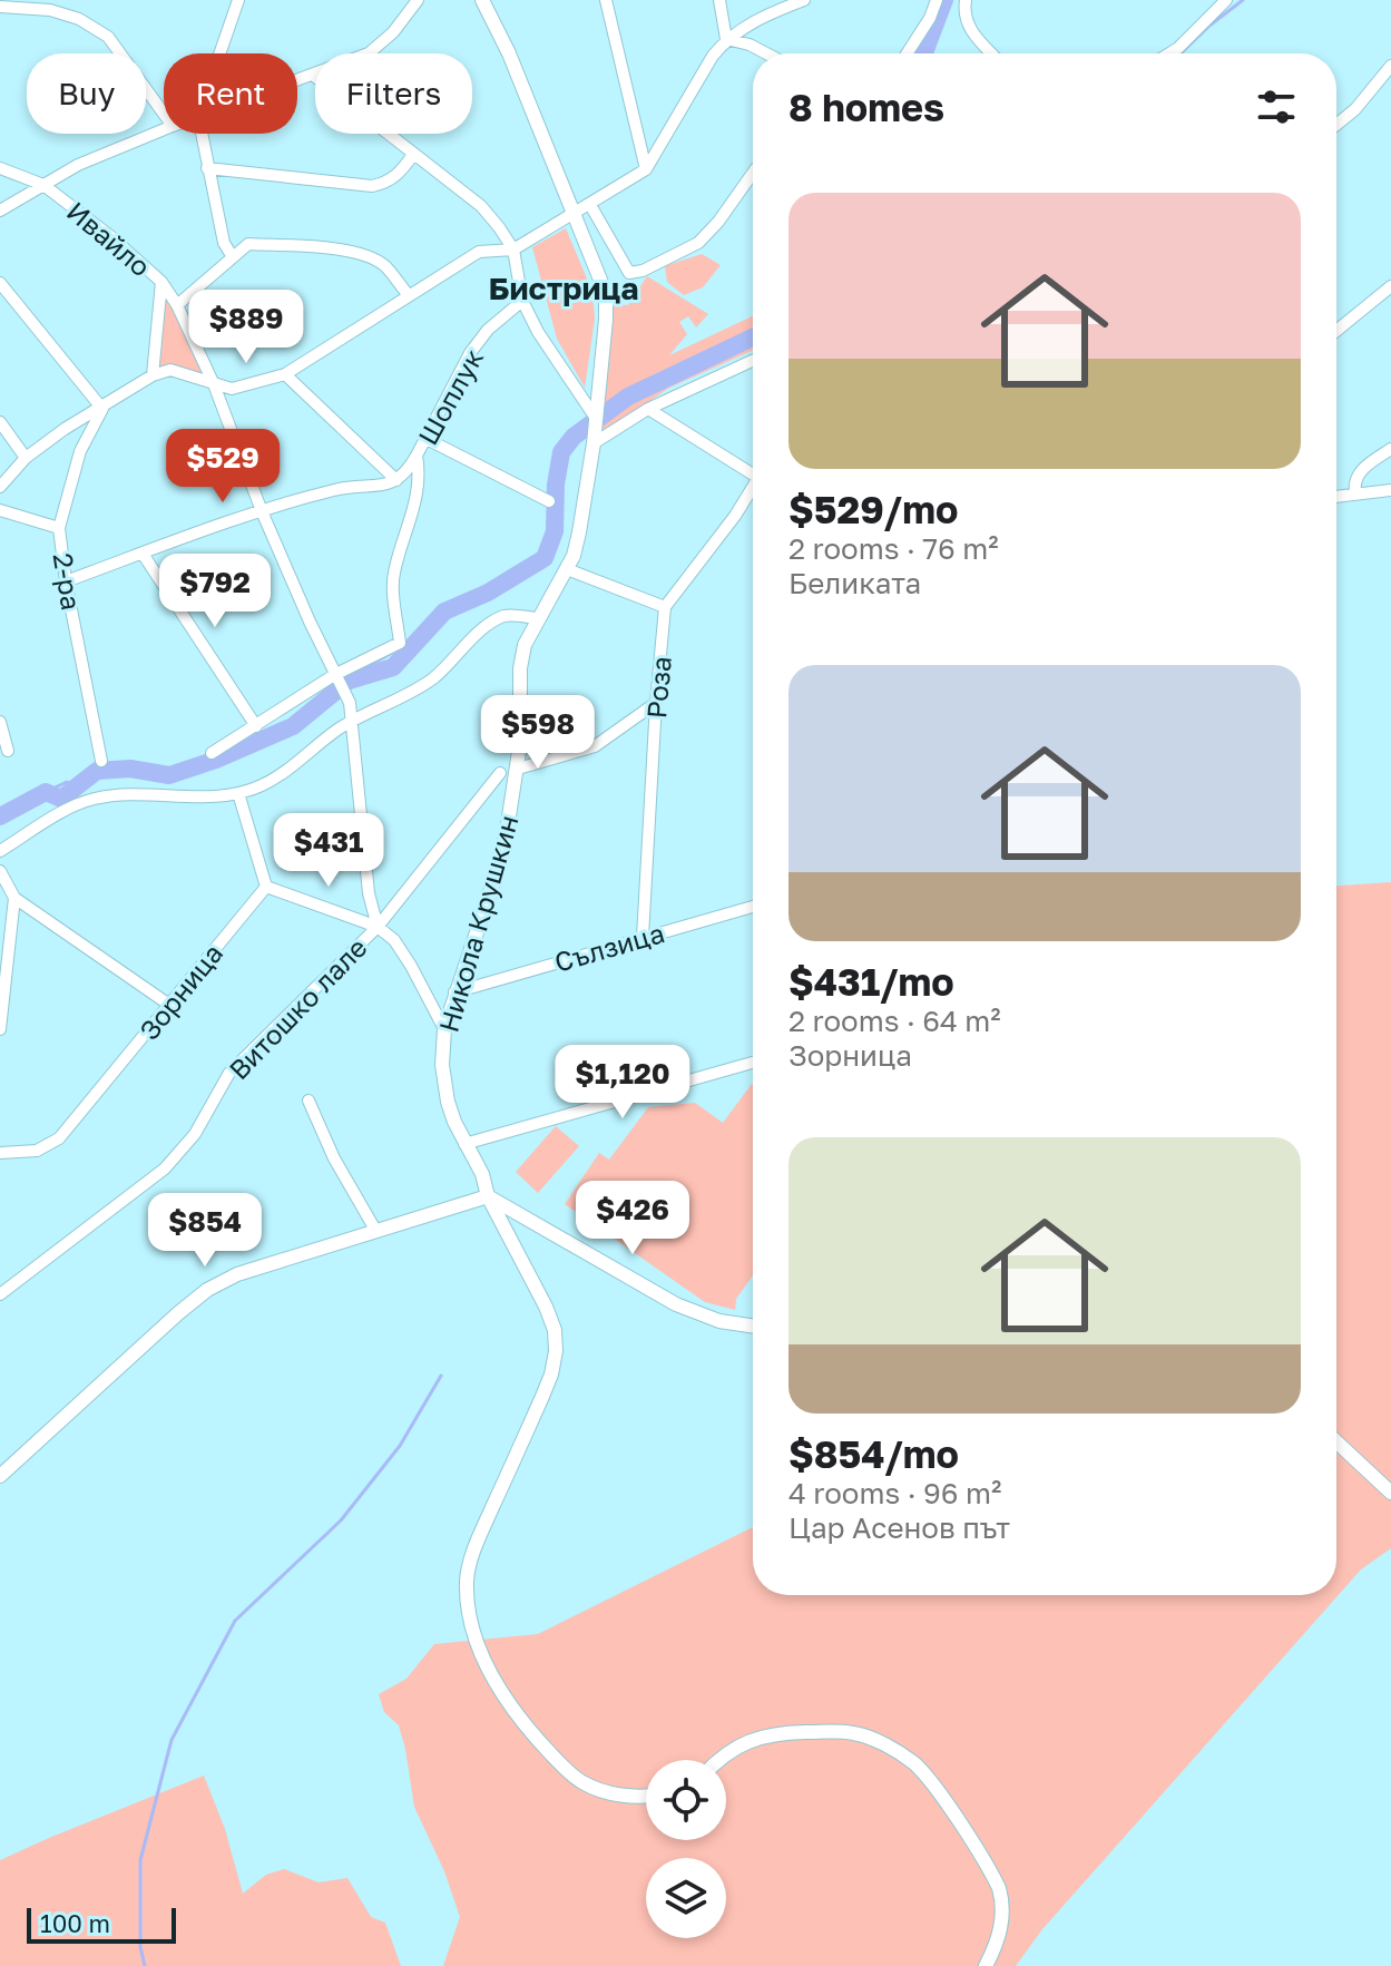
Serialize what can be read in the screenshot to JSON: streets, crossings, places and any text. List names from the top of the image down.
{
  "streets": {
    "street": [
      "Ивайло",
      "Шоплук",
      "2-ра",
      "Роза",
      "Никола Крушкин",
      "Сълзица",
      "Зорница",
      "Витошко лале"
    ]
  },
  "crossings": [
    ["Ивайло", "Шоплук"],
    ["Ивайло", "Никола Крушкин"],
    ["Ивайло", "Витошко лале"],
    ["Роза", "Сълзица"],
    ["Никола Крушкин", "Сълзица"]
  ],
  "districts": ["Бистрица"],
  "scale_bar": "100 m",
  "page": {
    "chip": ["Buy", "Rent", "Filters"],
    "heading": "8 homes",
    "list": [
      {
        "name": "$529/mo",
        "note": "2 rooms · 76 m² · Беликата"
      },
      {
        "name": "$431/mo",
        "note": "2 rooms · 64 m² · Зорница"
      },
      {
        "name": "$854/mo",
        "note": "4 rooms · 96 m² · Цар Асенов път"
      }
    ],
    "price": [
      "$889",
      "$529",
      "$792",
      "$598",
      "$431",
      "$1,120",
      "$426",
      "$854"
    ],
    "scale": "100 m"
  }
}
